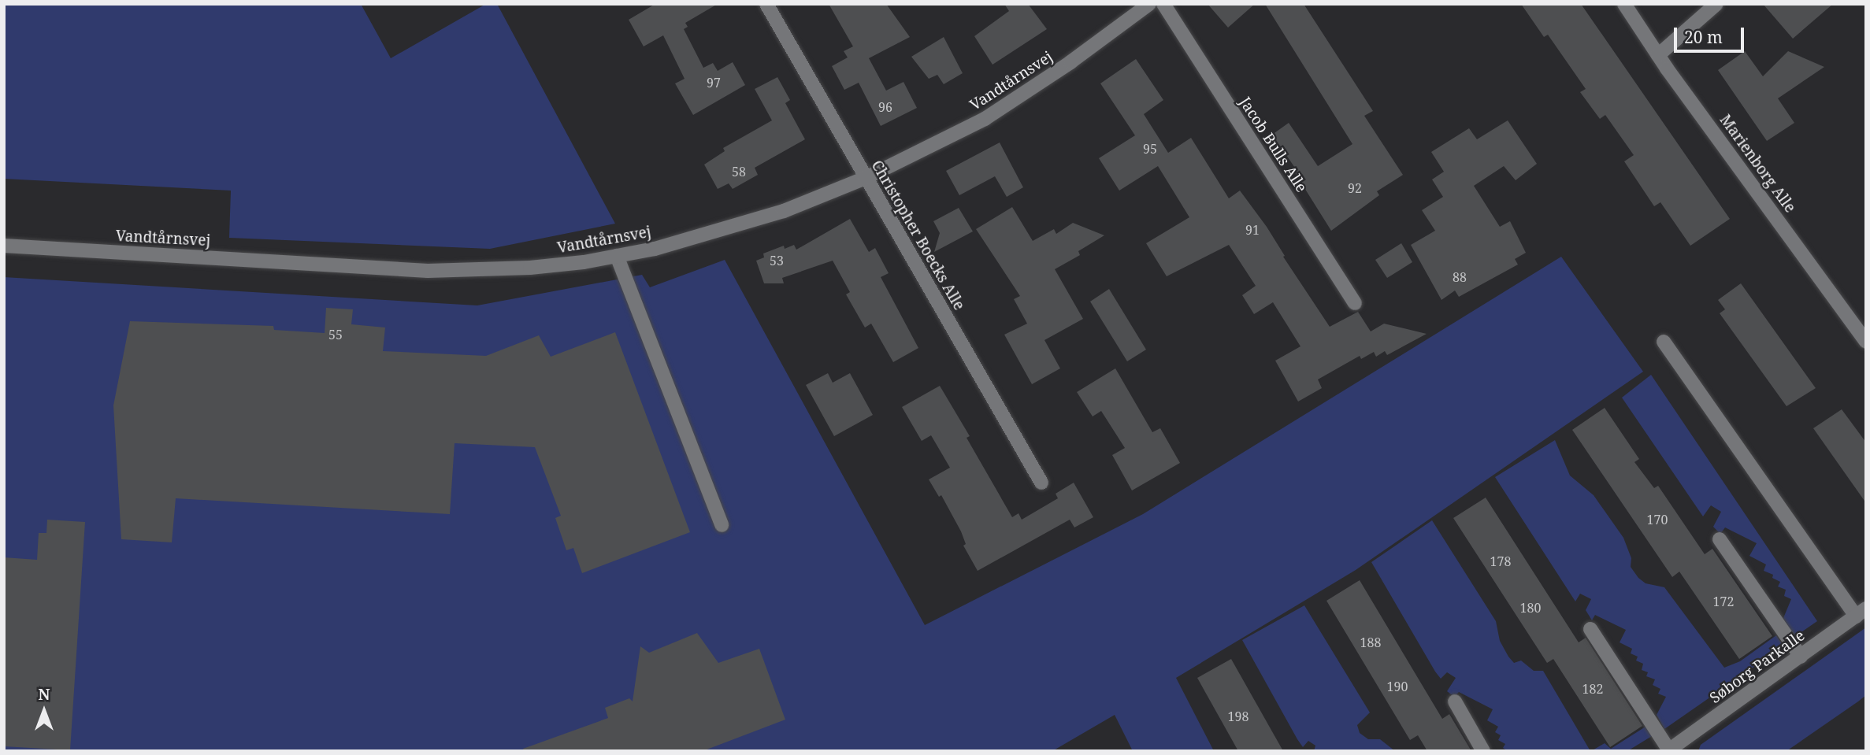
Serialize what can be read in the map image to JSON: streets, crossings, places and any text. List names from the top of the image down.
{
  "streets": {
    "street": [
      "Vandtårnsvej",
      "Jacob Bulls Alle",
      "Marienborg Alle",
      "Christopher Boecks Alle",
      "Søborg Parkalle"
    ]
  },
  "crossings": [
    ["Vandtårnsvej", "Christopher Boecks Alle"]
  ],
  "house_numbers": [
    "97",
    "96",
    "95",
    "58",
    "92",
    "91",
    "53",
    "88",
    "55",
    "170",
    "178",
    "172",
    "180",
    "188",
    "190",
    "182",
    "198"
  ],
  "scale_bar": "20 m",
  "north": "top"
}
